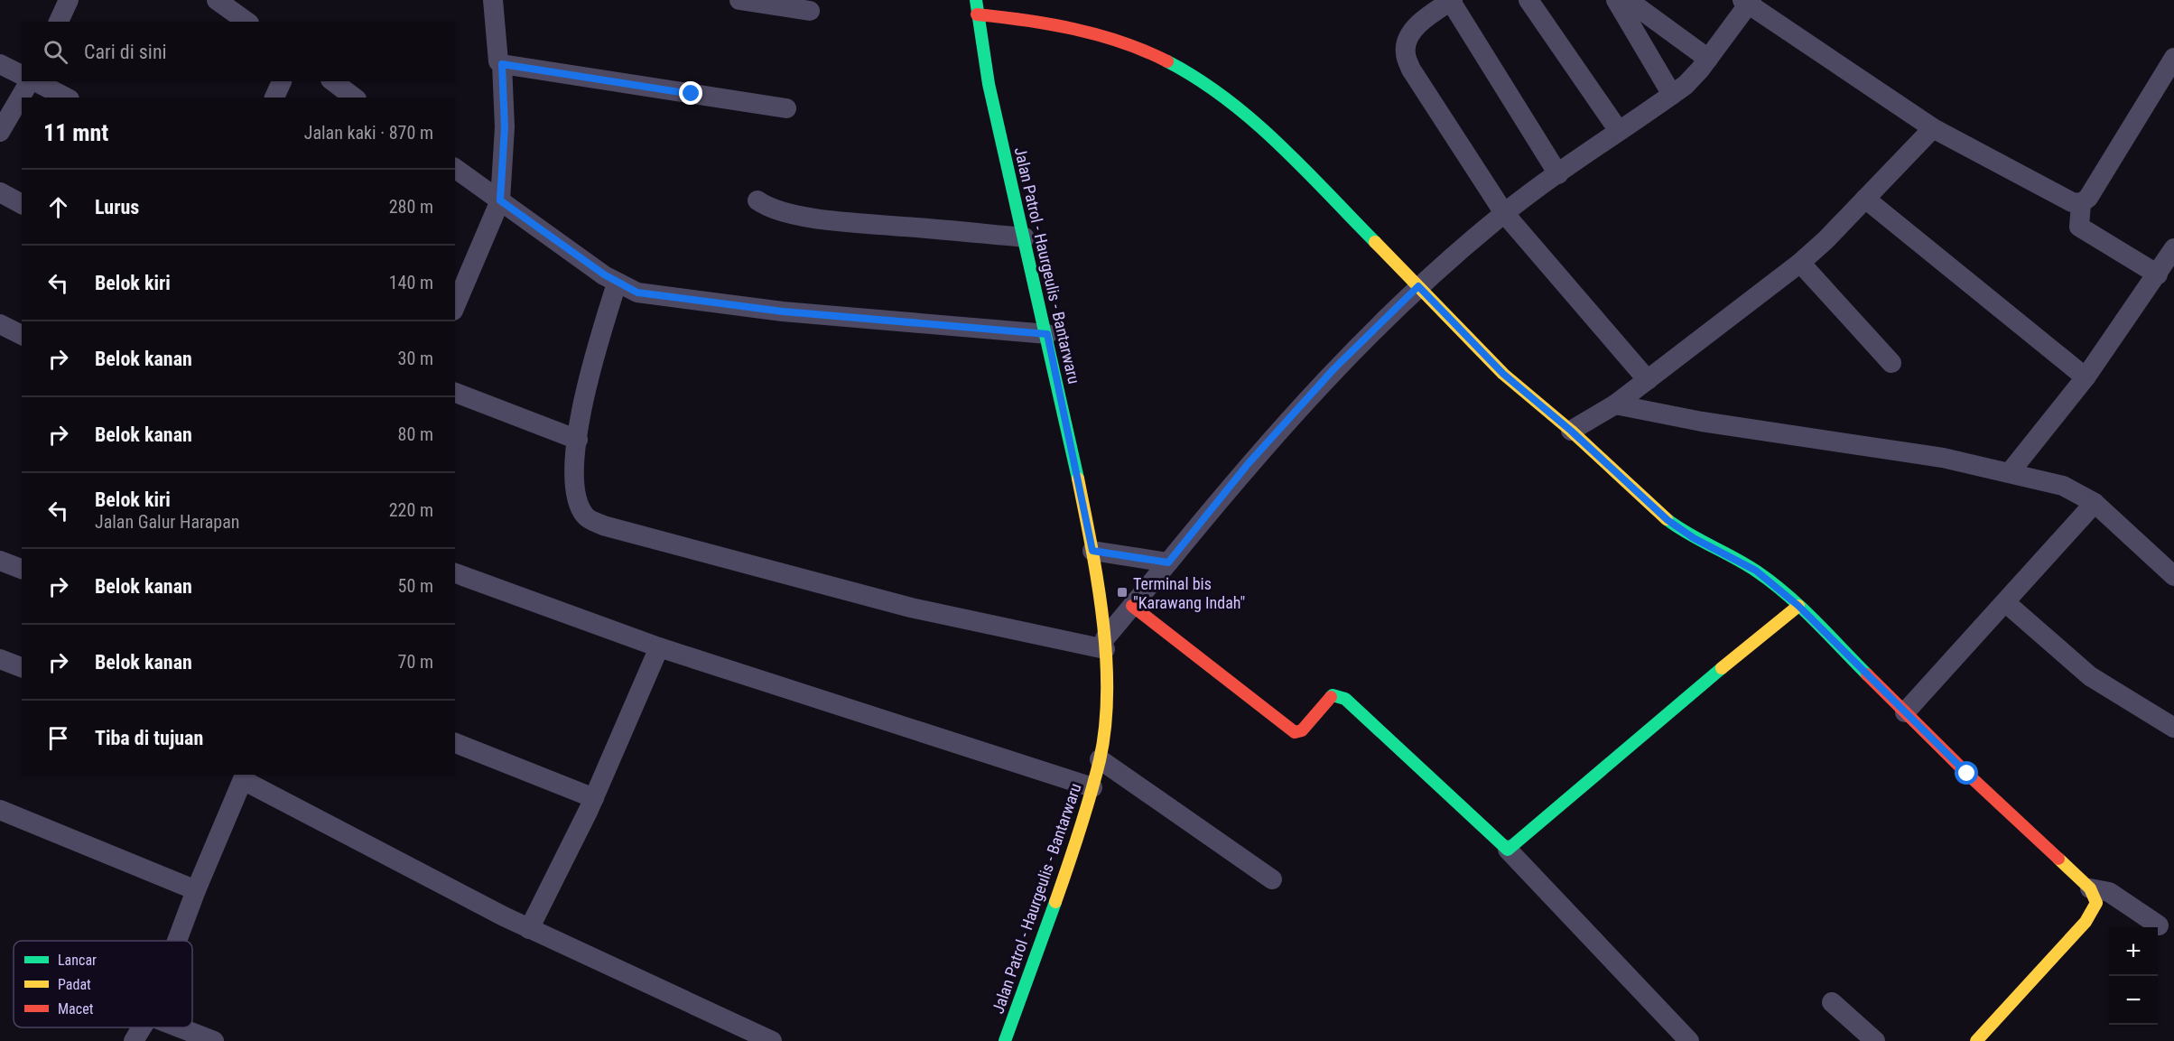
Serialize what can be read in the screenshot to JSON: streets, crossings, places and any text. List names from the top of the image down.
{
  "streets": {
    "street": ["Jalan Patrol - Haurgeulis - Bantarwaru"]
  },
  "places": {
    "transit": ["Terminal bis \"Karawang Indah\""]
  },
  "legend": ["Lancar", "Padat", "Macet"],
  "page": {
    "search": "Cari di sini",
    "heading": ["11 mnt", "Jalan kaki · 870 m"],
    "list": [
      ["Lurus", "280 m"],
      ["Belok kiri", "140 m"],
      ["Belok kanan", "30 m"],
      ["Belok kanan", "80 m"],
      ["Belok kiri", "Jalan Galur Harapan", "220 m"],
      ["Belok kanan", "50 m"],
      ["Belok kanan", "70 m"],
      "Tiba di tujuan"
    ],
    "map_buttons": ["+", "−"]
  }
}
